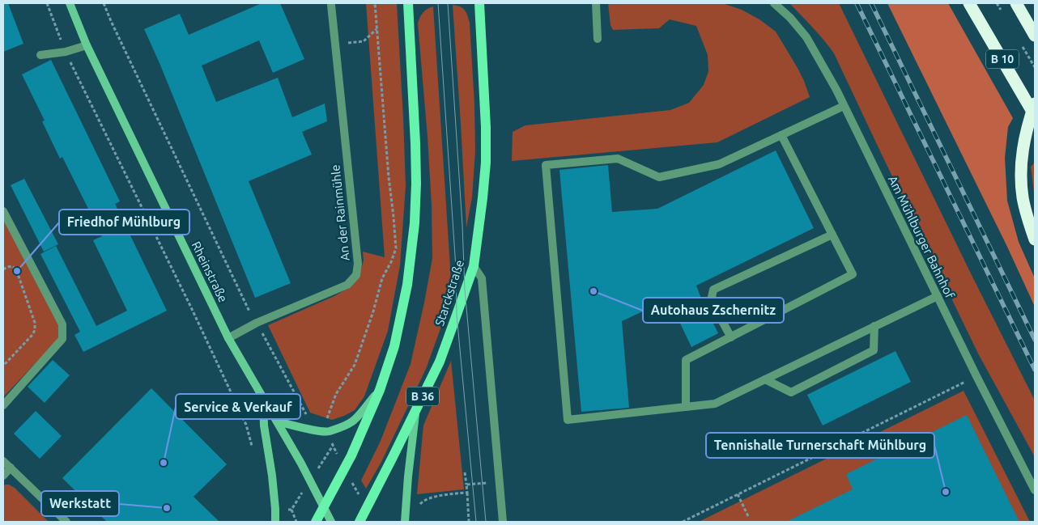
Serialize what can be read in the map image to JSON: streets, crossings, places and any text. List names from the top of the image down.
{
  "streets": {
    "highway": ["B 10"],
    "main road": ["Starckstraße", "B 36"],
    "street": ["An der Rainmühle", "Am Mühlburger Bahnhof", "Rheinstraße"]
  },
  "crossings": [
    ["An der Rainmühle", "Rheinstraße"]
  ],
  "places": [
    "Friedhof Mühlburg",
    "Autohaus Zschernitz",
    "Service & Verkauf",
    "Tennishalle Turnerschaft Mühlburg",
    "Werkstatt"
  ]
}
